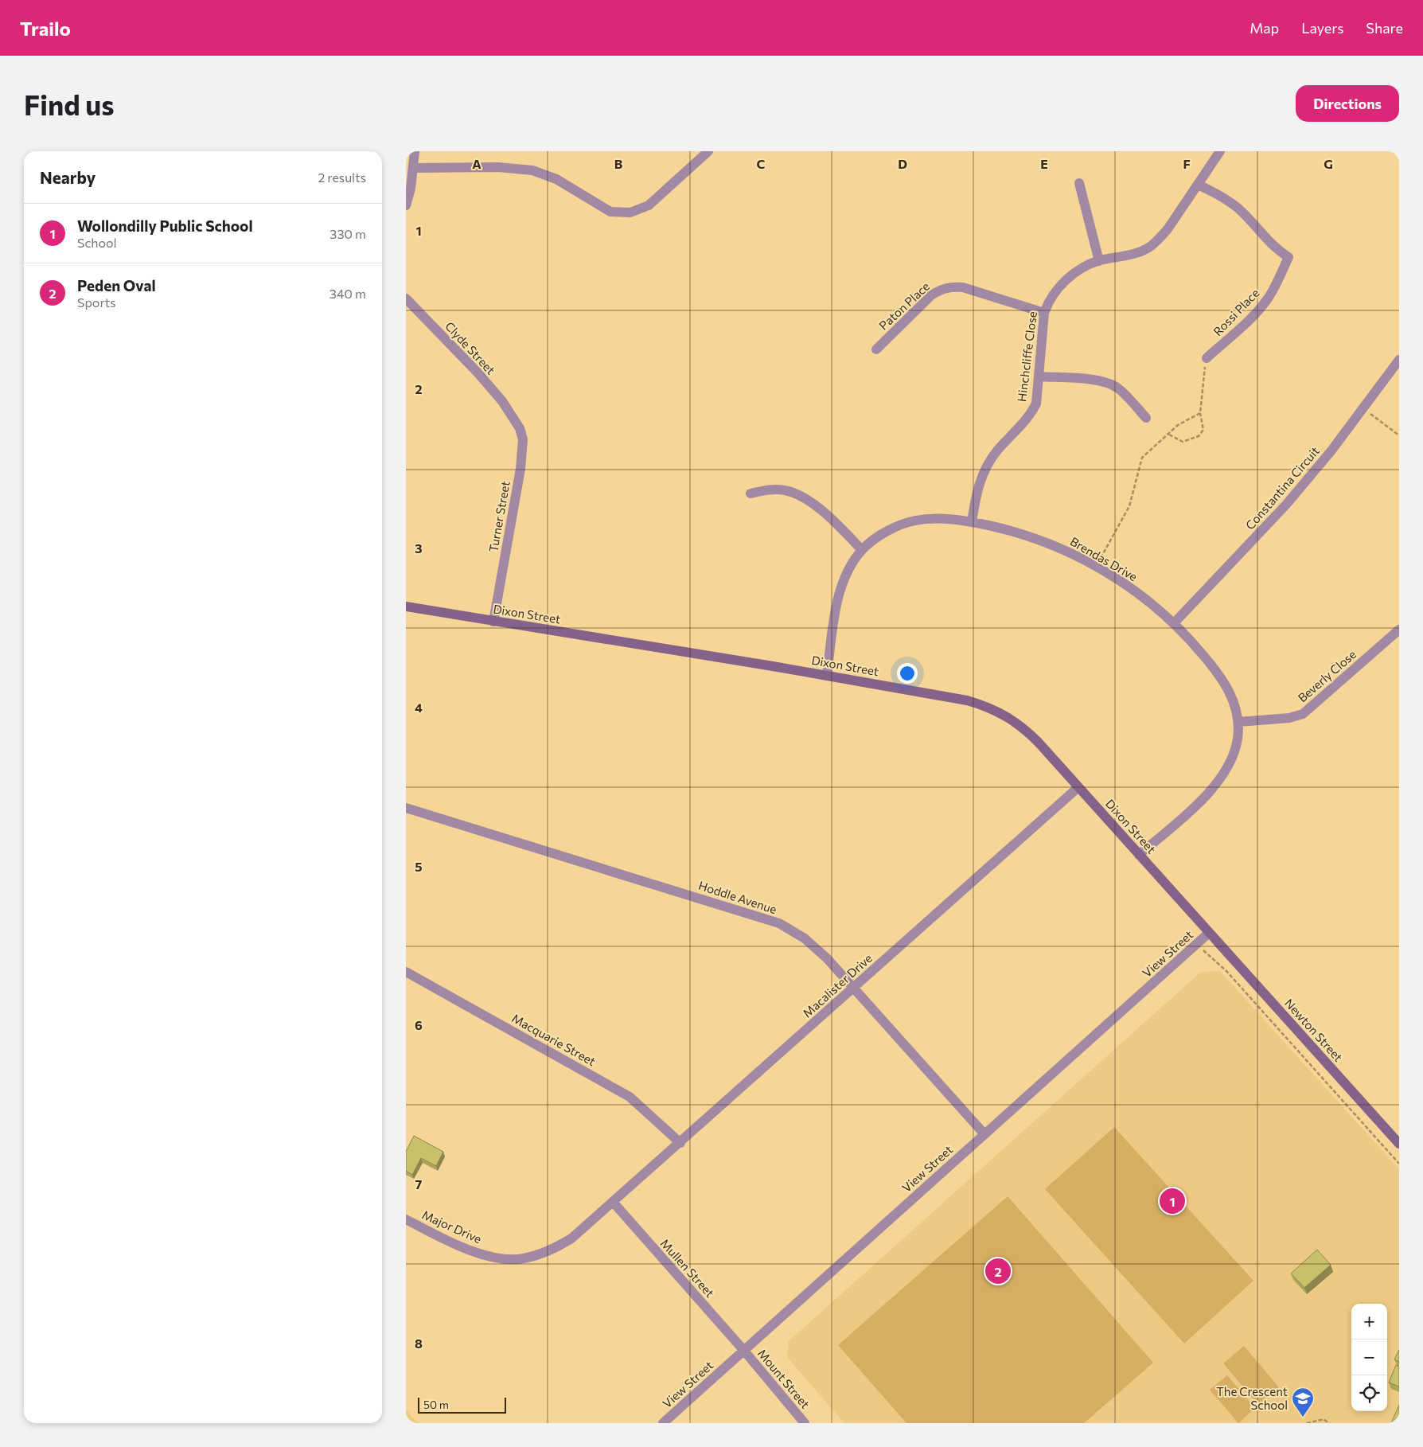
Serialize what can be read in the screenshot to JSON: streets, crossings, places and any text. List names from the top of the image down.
{
  "streets": {
    "street": [
      "Paton Place",
      "Rossi Place",
      "Clyde Street",
      "Hinchcliffe Close",
      "Constantina Circuit",
      "Turner Street",
      "Brendas Drive",
      "Dixon Street",
      "Beverly Close",
      "Hoddle Avenue",
      "View Street",
      "Macalister Drive",
      "Newton Street",
      "Macquarie Street",
      "Major Drive",
      "Mullen Street",
      "Mount Street"
    ]
  },
  "crossings": [
    ["Paton Place", "Hinchcliffe Close"],
    ["Rossi Place", "Hinchcliffe Close"],
    ["Clyde Street", "Turner Street"],
    ["Hinchcliffe Close", "Brendas Drive"],
    ["Constantina Circuit", "Brendas Drive"],
    ["Turner Street", "Dixon Street"],
    ["Brendas Drive", "Dixon Street"],
    ["Brendas Drive", "Beverly Close"],
    ["Dixon Street", "View Street"],
    ["Dixon Street", "Macalister Drive"],
    ["Dixon Street", "Newton Street"],
    ["Hoddle Avenue", "View Street"],
    ["Hoddle Avenue", "Macalister Drive"],
    ["View Street", "Newton Street"],
    ["View Street", "Mullen Street"],
    ["View Street", "Mount Street"],
    ["Macalister Drive", "Macquarie Street"],
    ["Macalister Drive", "Major Drive"],
    ["Macalister Drive", "Mullen Street"],
    ["Major Drive", "Mullen Street"],
    ["Mullen Street", "Mount Street"]
  ],
  "places": {
    "school or university": ["The Crescent School"]
  },
  "scale_bar": "50 m",
  "page": {
    "header": "Trailo",
    "nav": ["Map", "Layers", "Share"],
    "buttons": "Directions",
    "title": "Find us",
    "heading": ["Nearby", "2 results"],
    "list": [
      {
        "mark": "1",
        "name": "Wollondilly Public School",
        "note": "School",
        "value": "330 m"
      },
      {
        "mark": "2",
        "name": "Peden Oval",
        "note": "Sports",
        "value": "340 m"
      }
    ],
    "pins": ["1", "2"],
    "map_buttons": ["+", "−"],
    "scale": "50 m"
  },
  "grid": {
    "columns": [
      "A",
      "B",
      "C",
      "D",
      "E",
      "F",
      "G"
    ],
    "rows": [
      "1",
      "2",
      "3",
      "4",
      "5",
      "6",
      "7",
      "8"
    ]
  }
}
